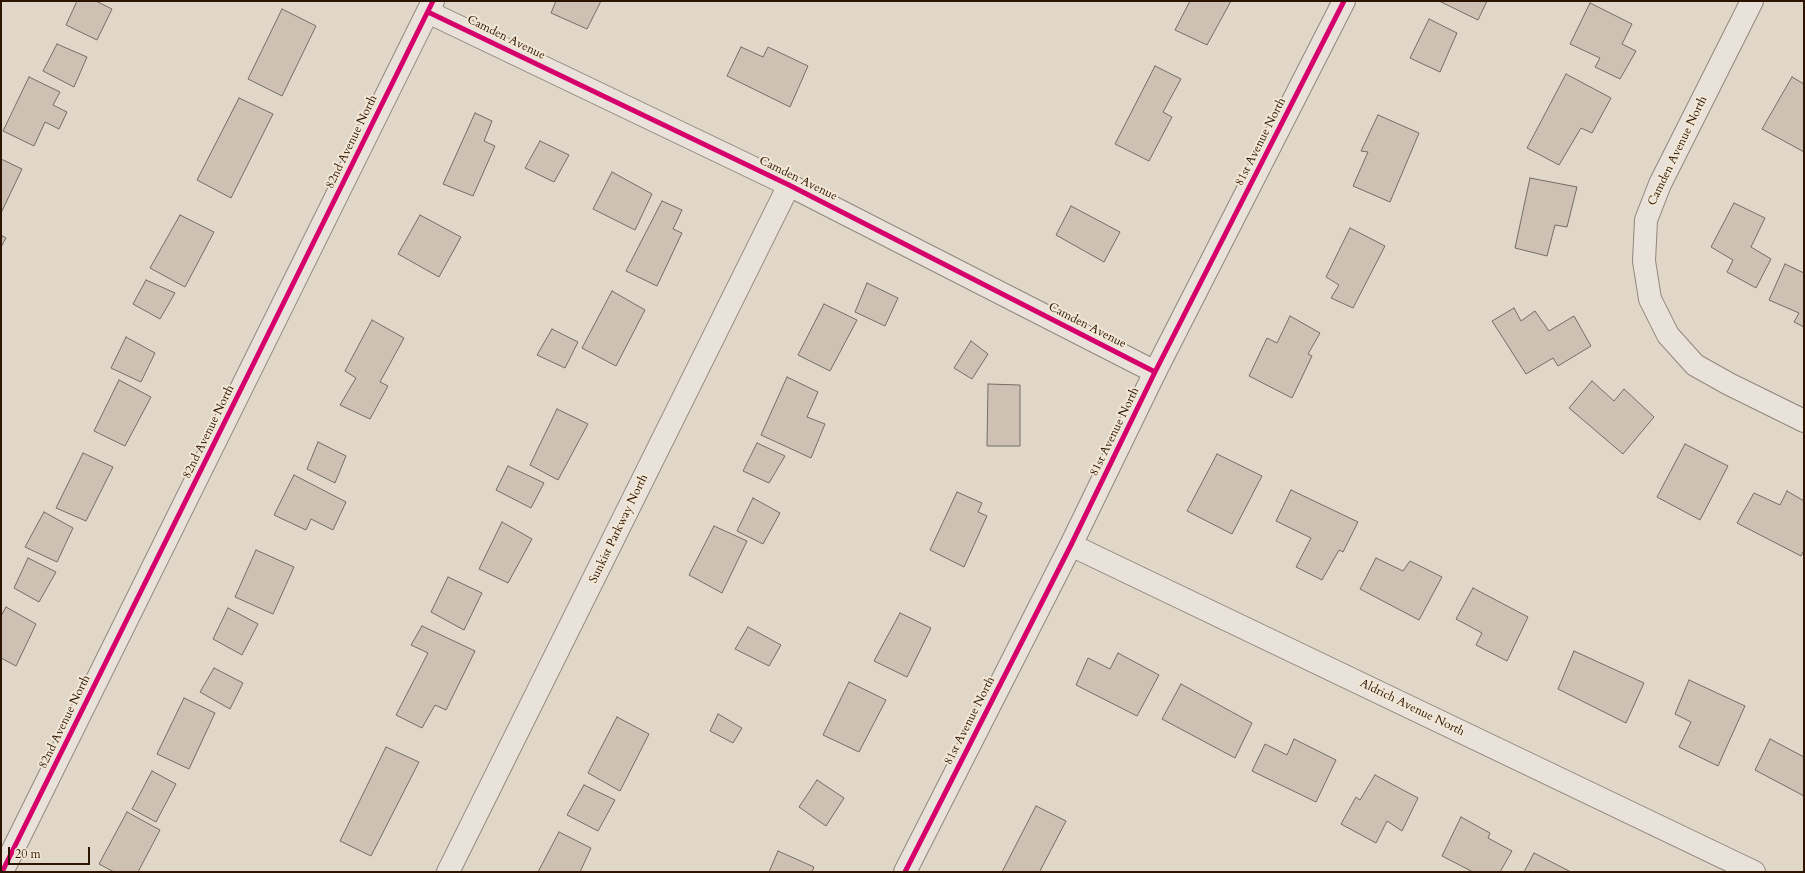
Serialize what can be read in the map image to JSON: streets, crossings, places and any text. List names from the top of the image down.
{
  "streets": {
    "street": [
      "Camden Avenue",
      "82nd Avenue North",
      "81st Avenue North",
      "Camden Avenue North",
      "Sunkist Parkway North",
      "Aldrich Avenue North"
    ]
  },
  "crossings": [
    ["Camden Avenue", "82nd Avenue North"],
    ["Camden Avenue", "81st Avenue North"],
    ["Camden Avenue", "Sunkist Parkway North"],
    ["81st Avenue North", "Aldrich Avenue North"]
  ],
  "scale_bar": "20 m"
}
